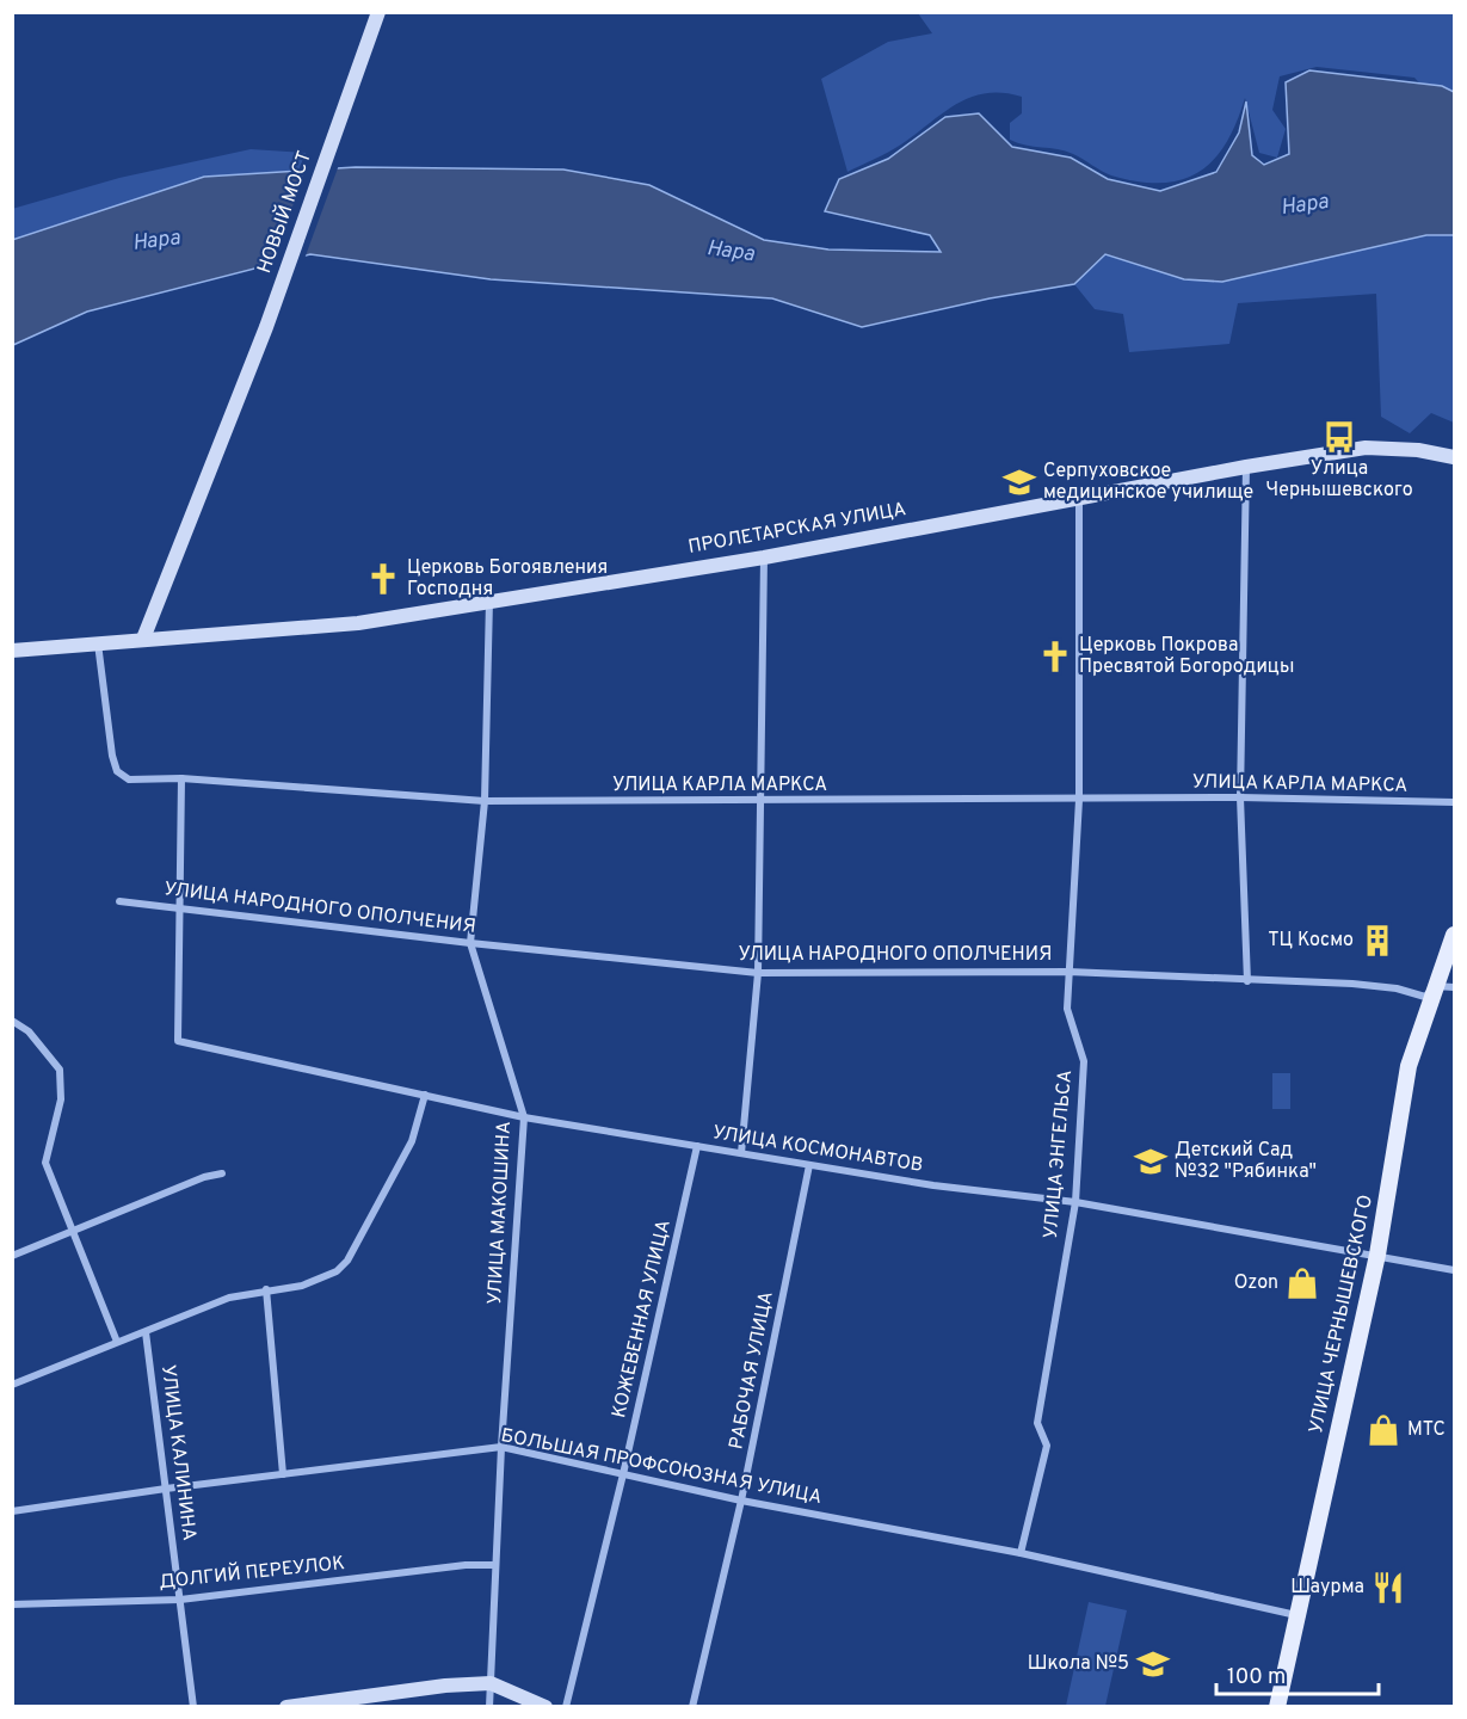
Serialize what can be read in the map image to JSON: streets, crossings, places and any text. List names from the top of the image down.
{
  "streets": {
    "main road": ["УЛИЦА ЧЕРНЫШЕВСКОГО"],
    "street": [
      "НОВЫЙ МОСТ",
      "ПРОЛЕТАРСКАЯ УЛИЦА",
      "УЛИЦА КАРЛА МАРКСА",
      "УЛИЦА НАРОДНОГО ОПОЛЧЕНИЯ",
      "УЛИЦА КОСМОНАВТОВ",
      "УЛИЦА ЭНГЕЛЬСА",
      "УЛИЦА МАКОШИНА",
      "КОЖЕВЕННАЯ УЛИЦА",
      "РАБОЧАЯ УЛИЦА",
      "УЛИЦА КАЛИНИНА",
      "БОЛЬШАЯ ПРОФСОЮЗНАЯ УЛИЦА",
      "ДОЛГИЙ ПЕРЕУЛОК"
    ]
  },
  "crossings": [
    ["НОВЫЙ МОСТ", "ПРОЛЕТАРСКАЯ УЛИЦА"],
    ["ПРОЛЕТАРСКАЯ УЛИЦА", "УЛИЦА КАРЛА МАРКСА"],
    ["ПРОЛЕТАРСКАЯ УЛИЦА", "УЛИЦА ЭНГЕЛЬСА"],
    ["ПРОЛЕТАРСКАЯ УЛИЦА", "УЛИЦА МАКОШИНА"],
    ["УЛИЦА КАРЛА МАРКСА", "УЛИЦА ЭНГЕЛЬСА"],
    ["УЛИЦА КАРЛА МАРКСА", "УЛИЦА МАКОШИНА"],
    ["УЛИЦА НАРОДНОГО ОПОЛЧЕНИЯ", "УЛИЦА КОСМОНАВТОВ"],
    ["УЛИЦА НАРОДНОГО ОПОЛЧЕНИЯ", "УЛИЦА ЭНГЕЛЬСА"],
    ["УЛИЦА НАРОДНОГО ОПОЛЧЕНИЯ", "УЛИЦА МАКОШИНА"],
    ["УЛИЦА НАРОДНОГО ОПОЛЧЕНИЯ", "УЛИЦА ЧЕРНЫШЕВСКОГО"],
    ["УЛИЦА КОСМОНАВТОВ", "УЛИЦА ЭНГЕЛЬСА"],
    ["УЛИЦА КОСМОНАВТОВ", "УЛИЦА МАКОШИНА"],
    ["УЛИЦА КОСМОНАВТОВ", "УЛИЦА ЧЕРНЫШЕВСКОГО"],
    ["УЛИЦА КОСМОНАВТОВ", "КОЖЕВЕННАЯ УЛИЦА"],
    ["УЛИЦА КОСМОНАВТОВ", "РАБОЧАЯ УЛИЦА"],
    ["УЛИЦА ЭНГЕЛЬСА", "БОЛЬШАЯ ПРОФСОЮЗНАЯ УЛИЦА"],
    ["УЛИЦА МАКОШИНА", "БОЛЬШАЯ ПРОФСОЮЗНАЯ УЛИЦА"],
    ["УЛИЦА МАКОШИНА", "ДОЛГИЙ ПЕРЕУЛОК"],
    ["УЛИЦА ЧЕРНЫШЕВСКОГО", "БОЛЬШАЯ ПРОФСОЮЗНАЯ УЛИЦА"],
    ["КОЖЕВЕННАЯ УЛИЦА", "БОЛЬШАЯ ПРОФСОЮЗНАЯ УЛИЦА"],
    ["РАБОЧАЯ УЛИЦА", "БОЛЬШАЯ ПРОФСОЮЗНАЯ УЛИЦА"],
    ["УЛИЦА КАЛИНИНА", "БОЛЬШАЯ ПРОФСОЮЗНАЯ УЛИЦА"],
    ["УЛИЦА КАЛИНИНА", "ДОЛГИЙ ПЕРЕУЛОК"]
  ],
  "water": ["Нара"],
  "places": {
    "bus stop": ["Улица Чернышевского"],
    "school or university": ["Серпуховское медицинское училище", "Детский Сад №32 \"Рябинка\"", "Школа №5"],
    "church": ["Церковь Богоявления Господня", "Церковь Покрова Пресвятой Богородицы"],
    "building": ["ТЦ Космо"],
    "shop": ["Ozon", "МТС"],
    "restaurant": ["Шаурма"]
  },
  "scale_bar": "100 m"
}
